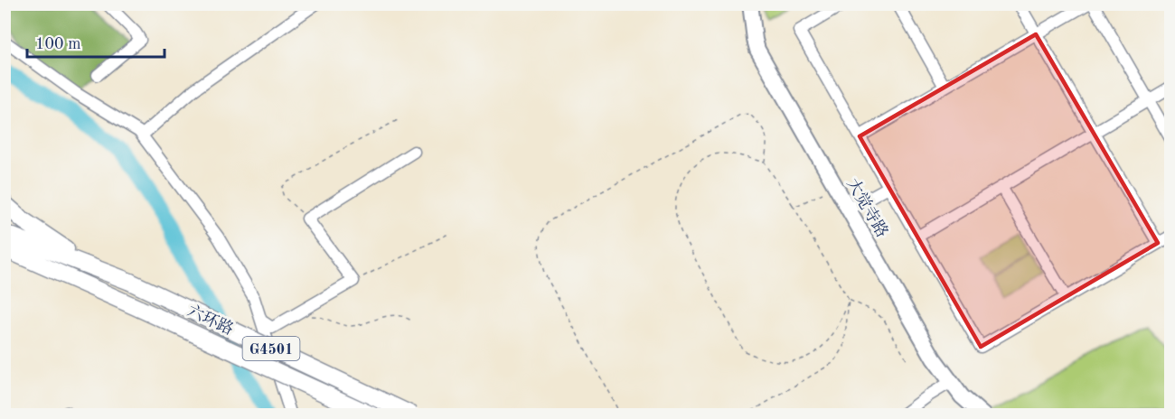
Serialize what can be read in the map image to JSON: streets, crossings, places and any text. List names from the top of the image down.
{
  "streets": {
    "highway": ["六环路", "G4501"],
    "main road": ["大觉寺路"]
  },
  "scale_bar": "100 m"
}
